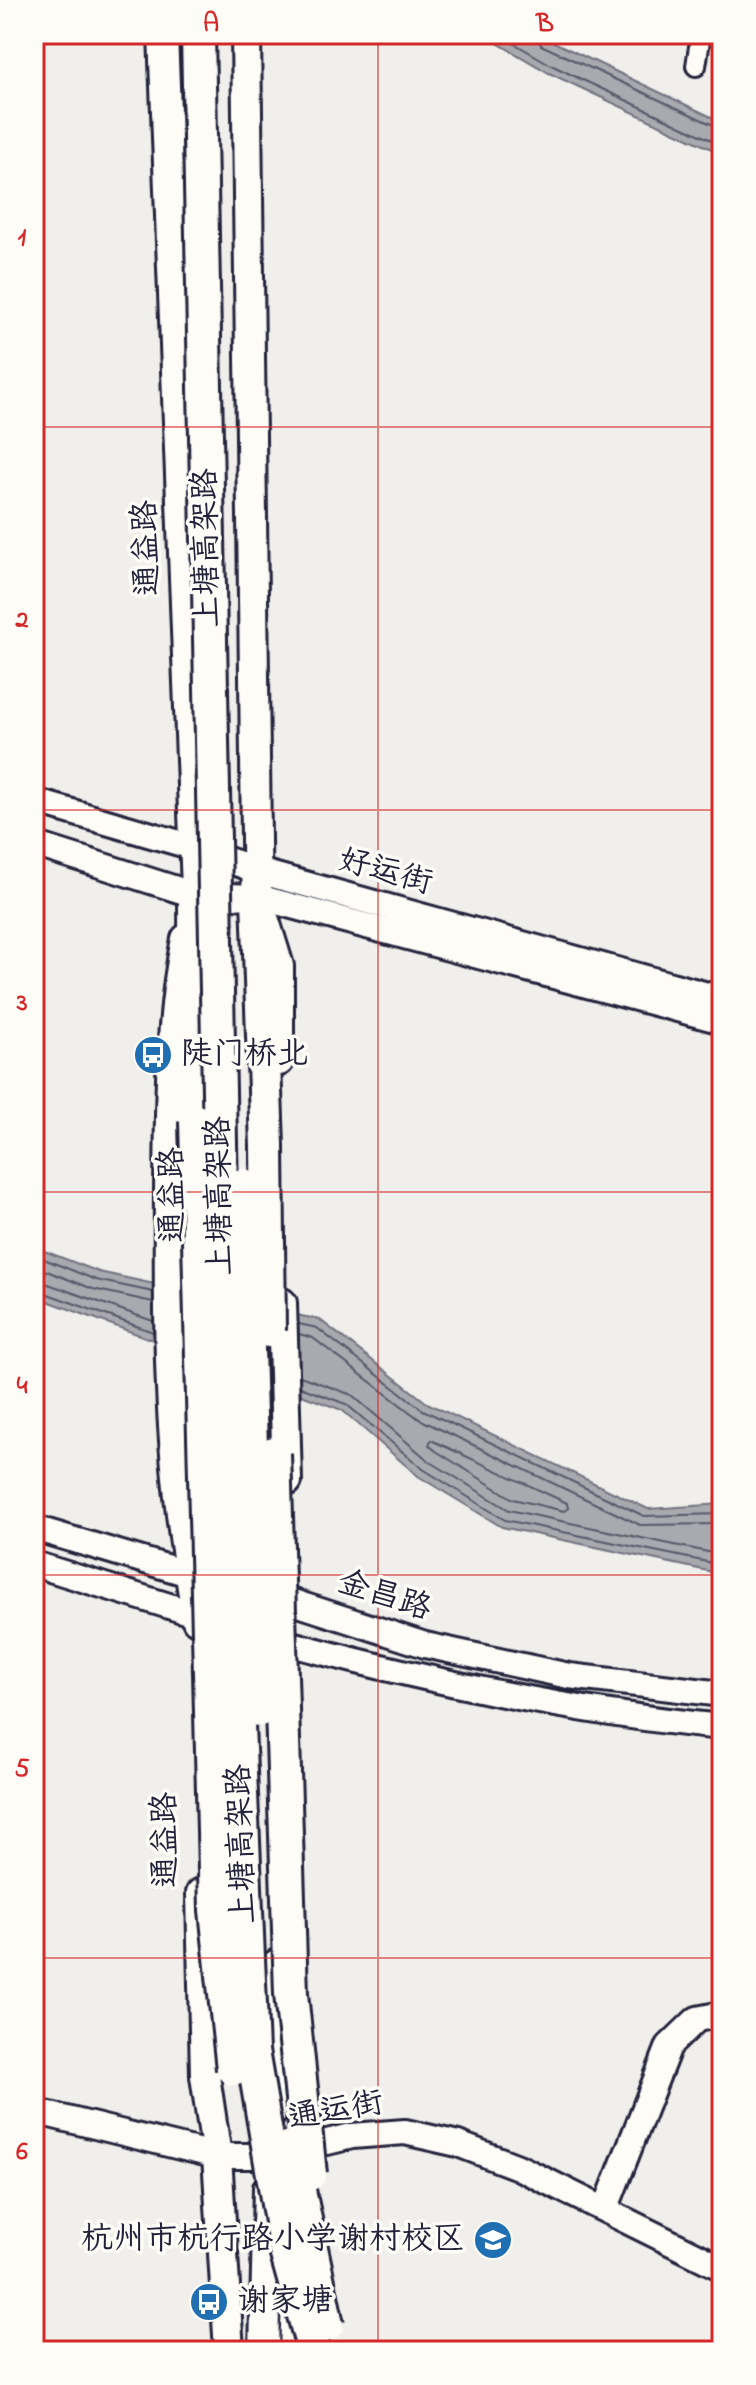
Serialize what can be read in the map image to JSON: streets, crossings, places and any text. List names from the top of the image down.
{
  "streets": {
    "highway": ["上塘高架路"],
    "main road": ["通益路"],
    "street": ["好运街", "金昌路", "通运街"]
  },
  "crossings": [
    ["通益路", "好运街"],
    ["通益路", "金昌路"],
    ["通益路", "通运街"]
  ],
  "places": {
    "bus stop": ["陡门桥北", "谢家塘"],
    "school or university": ["杭州市杭行路小学谢村校区"]
  },
  "grid": {
    "columns": ["A", "B"],
    "rows": [
      "1",
      "2",
      "3",
      "4",
      "5",
      "6"
    ]
  }
}
